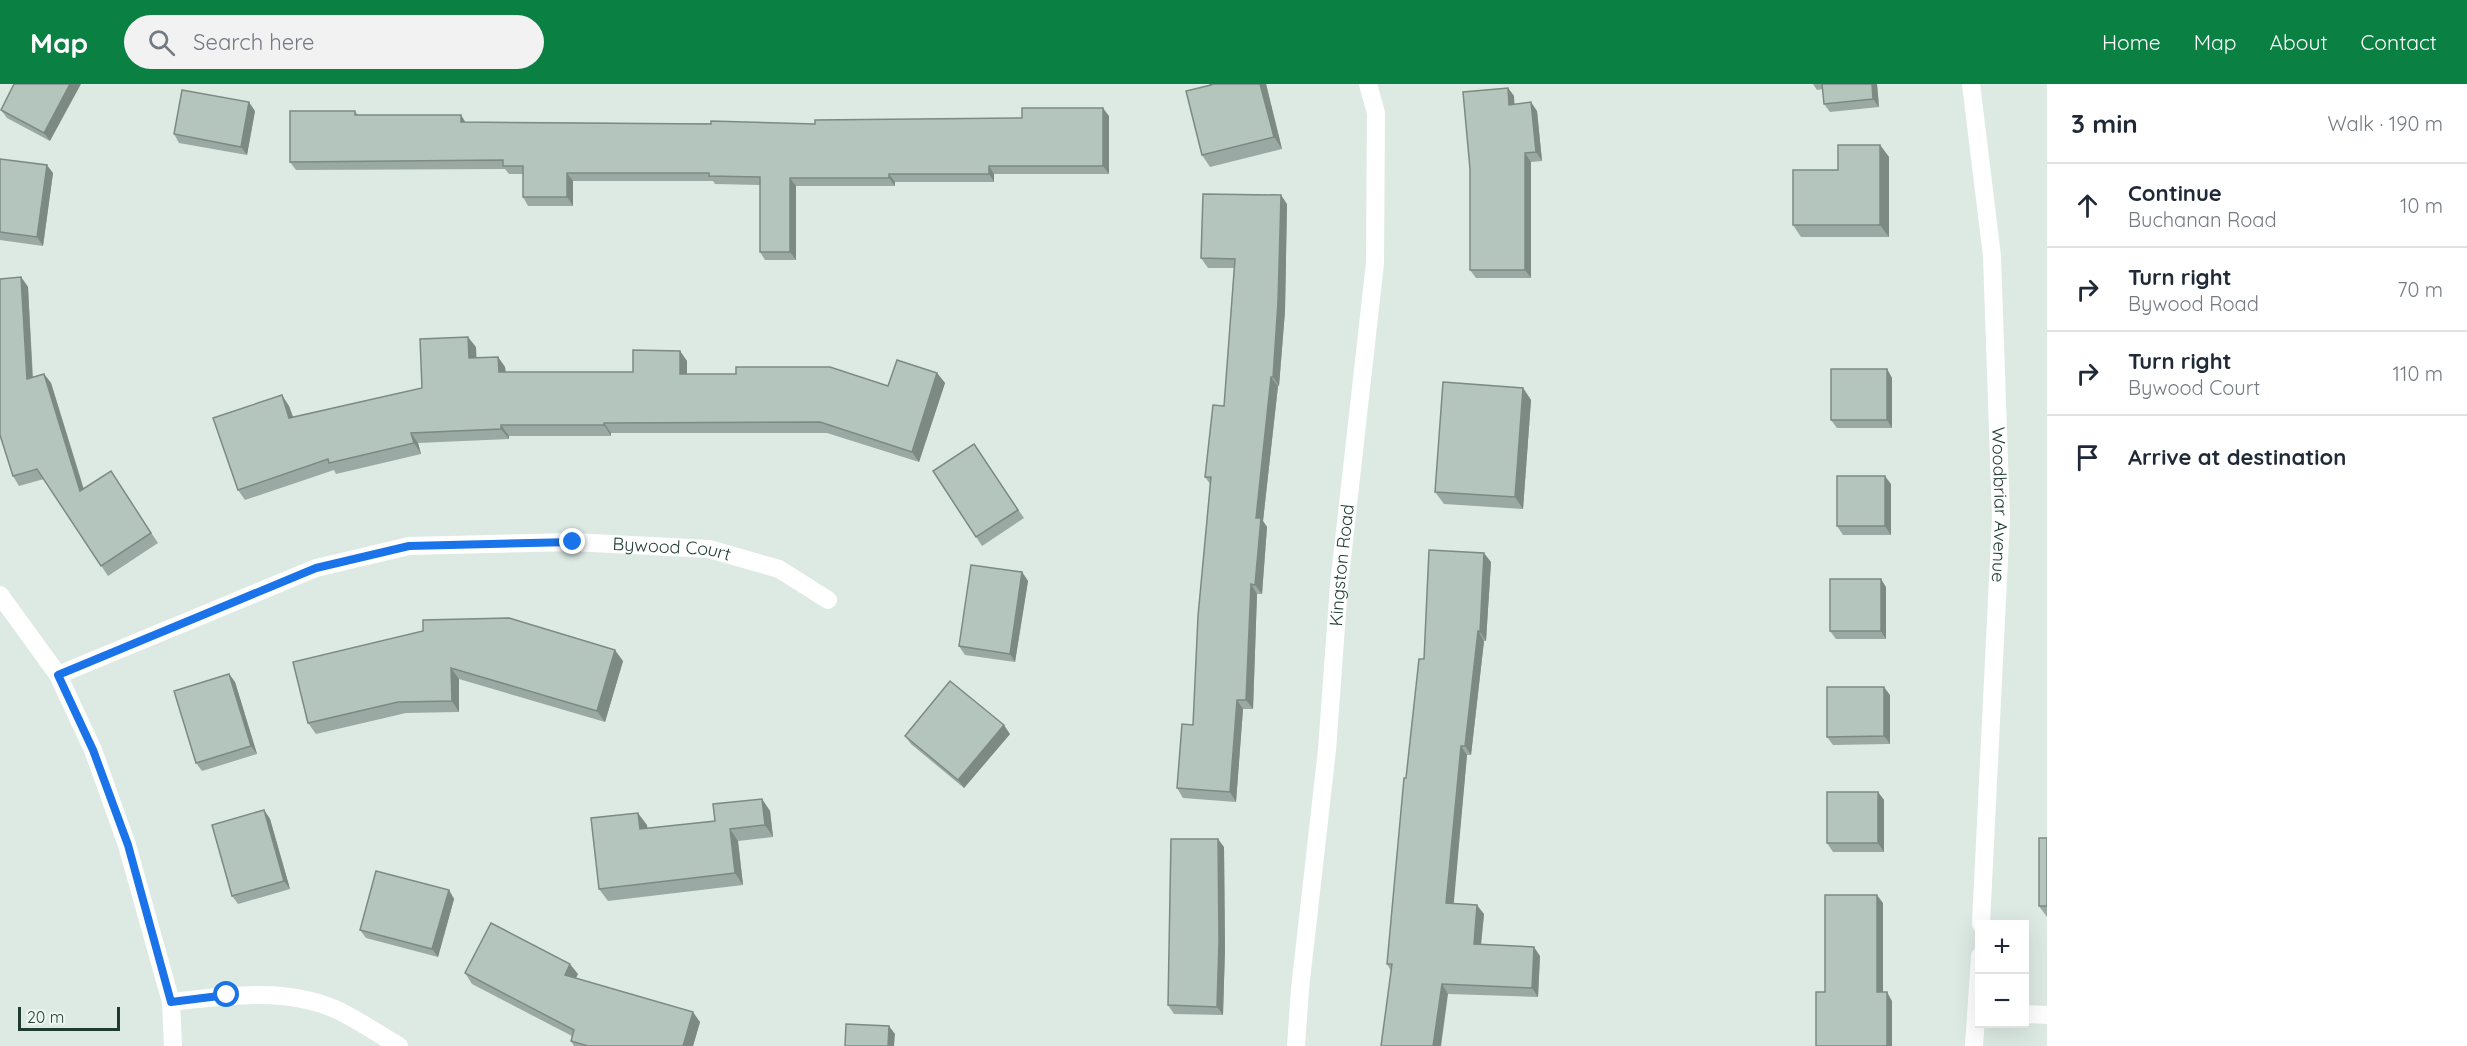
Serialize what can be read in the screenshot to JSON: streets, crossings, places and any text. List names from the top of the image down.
{
  "streets": {
    "street": ["Woodbriar Avenue", "Bywood Court", "Kingston Road"]
  },
  "scale_bar": "20 m",
  "page": {
    "header": "Map",
    "search": "Search here",
    "nav": [
      "Home",
      "Map",
      "About",
      "Contact"
    ],
    "heading": ["3 min", "Walk · 190 m"],
    "list": [
      ["Continue", "Buchanan Road", "10 m"],
      ["Turn right", "Bywood Road", "70 m"],
      ["Turn right", "Bywood Court", "110 m"],
      "Arrive at destination"
    ],
    "map_buttons": ["+", "−"],
    "scale": "20 m"
  }
}
